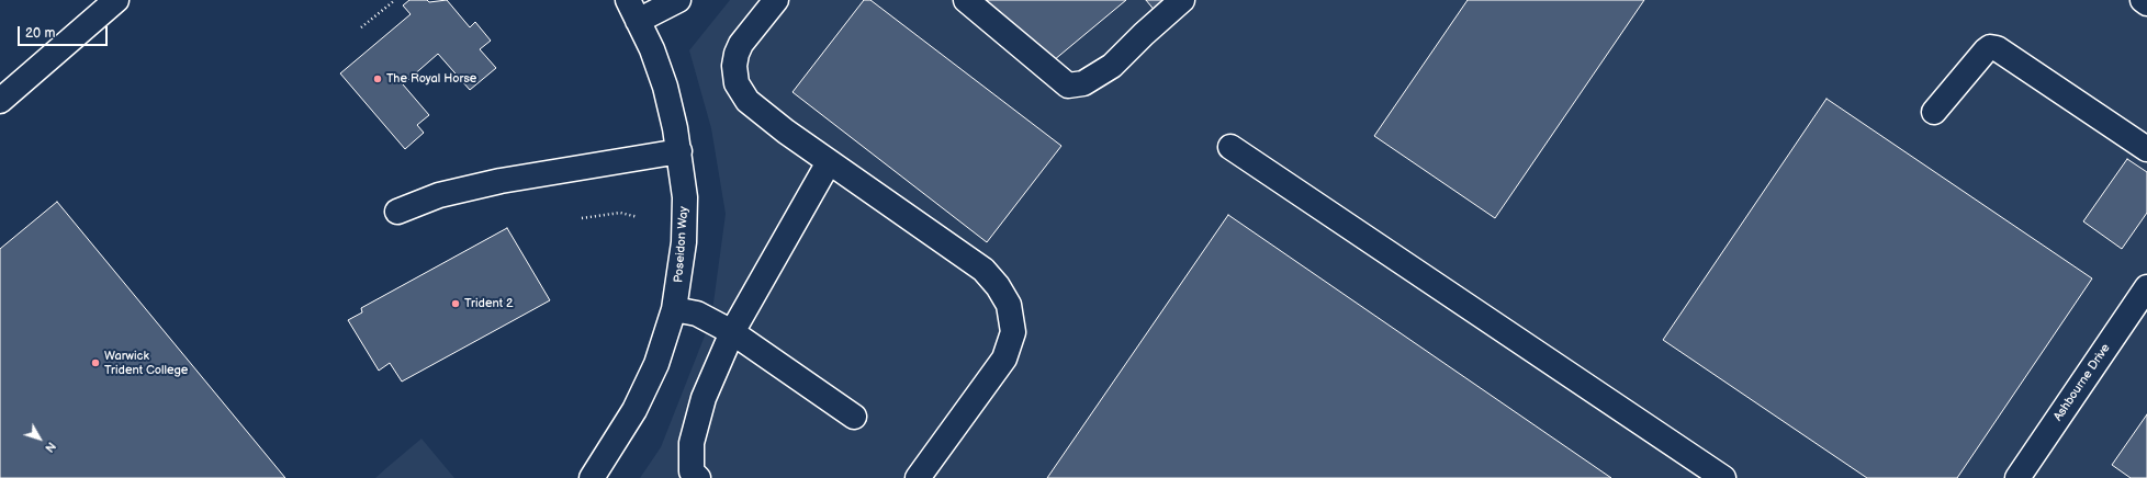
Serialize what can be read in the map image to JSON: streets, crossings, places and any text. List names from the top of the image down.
{
  "streets": {
    "street": ["Poseidon Way", "Ashbourne Drive"]
  },
  "places": ["The Royal Horse", "Trident 2", "Warwick Trident College"],
  "scale_bar": "20 m",
  "north": "bottom right"
}
